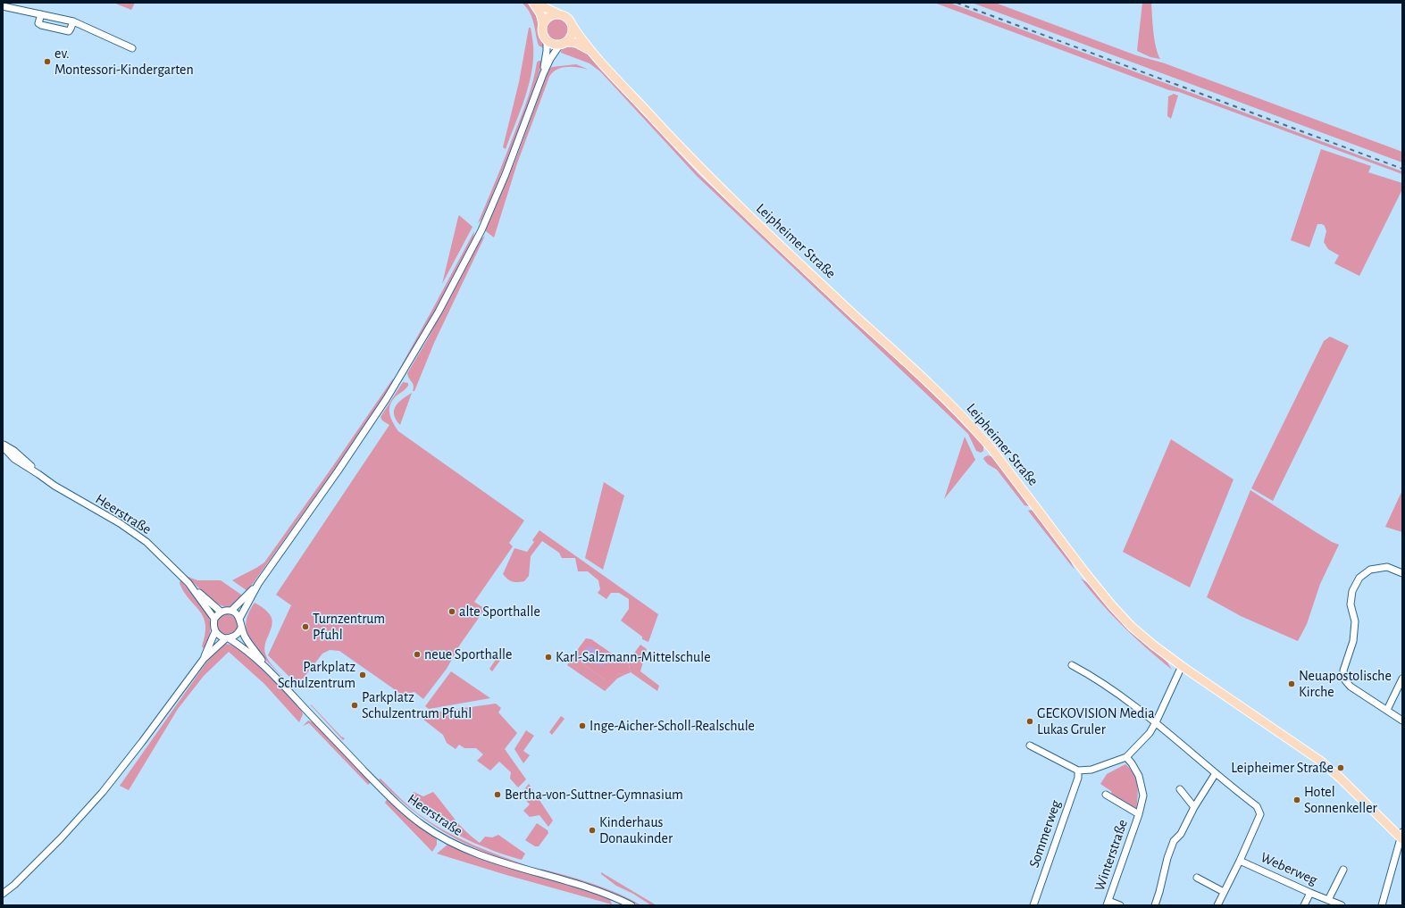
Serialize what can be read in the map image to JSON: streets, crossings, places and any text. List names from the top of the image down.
{
  "streets": {
    "main road": ["Leipheimer Straße"],
    "street": [
      "Heerstraße",
      "Sommerweg",
      "Winterstraße",
      "Weberweg"
    ]
  },
  "places": [
    "ev. Montessori-Kindergarten",
    "alte Sporthalle",
    "Turnzentrum Pfuhl",
    "neue Sporthalle",
    "Karl-Salzmann-Mittelschule",
    "Parkplatz Schulzentrum",
    "Neuapostolische Kirche",
    "Parkplatz Schulzentrum Pfuhl",
    "GECKOVISION Media Lukas Gruler",
    "Inge-Aicher-Scholl-Realschule",
    "Leipheimer Straße",
    "Bertha-von-Suttner-Gymnasium",
    "Hotel Sonnenkeller",
    "Kinderhaus Donaukinder"
  ]
}
